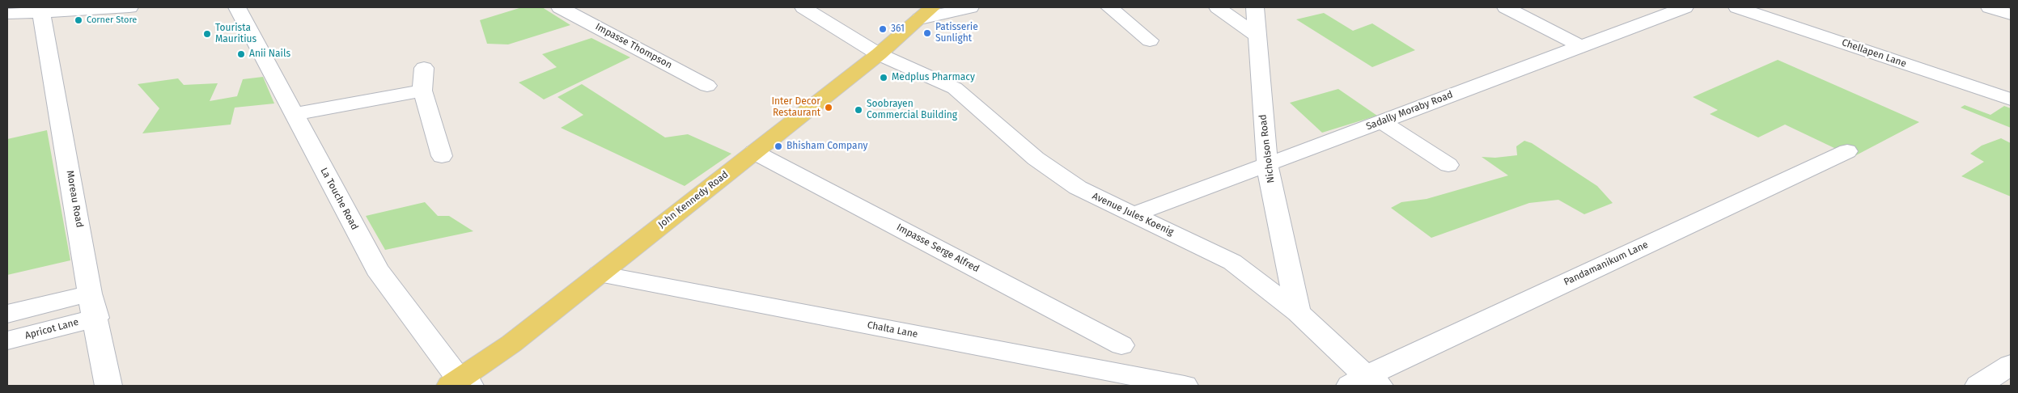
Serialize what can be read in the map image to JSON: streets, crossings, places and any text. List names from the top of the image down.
{
  "streets": {
    "main road": ["John Kennedy Road"],
    "street": [
      "Impasse Thompson",
      "Chellapen Lane",
      "Sadally Moraby Road",
      "Nicholson Road",
      "Moreau Road",
      "La Touche Road",
      "Avenue Jules Koenig",
      "Impasse Serge Alfred",
      "Pandamanikum Lane",
      "Apricot Lane",
      "Chalta Lane"
    ]
  },
  "crossings": [
    ["Sadally Moraby Road", "Nicholson Road"],
    ["Sadally Moraby Road", "Avenue Jules Koenig"],
    ["Nicholson Road", "Avenue Jules Koenig"],
    ["Moreau Road", "Apricot Lane"],
    ["La Touche Road", "John Kennedy Road"],
    ["John Kennedy Road", "Avenue Jules Koenig"],
    ["John Kennedy Road", "Impasse Serge Alfred"],
    ["John Kennedy Road", "Chalta Lane"],
    ["Avenue Jules Koenig", "Pandamanikum Lane"]
  ],
  "places": [
    "Corner Store",
    "361",
    "Patisserie Sunlight",
    "Tourista Mauritius",
    "Anii Nails",
    "Medplus Pharmacy",
    "Inter Decor Restaurant",
    "Soobrayen Commercial Building",
    "Bhisham Company"
  ]
}
